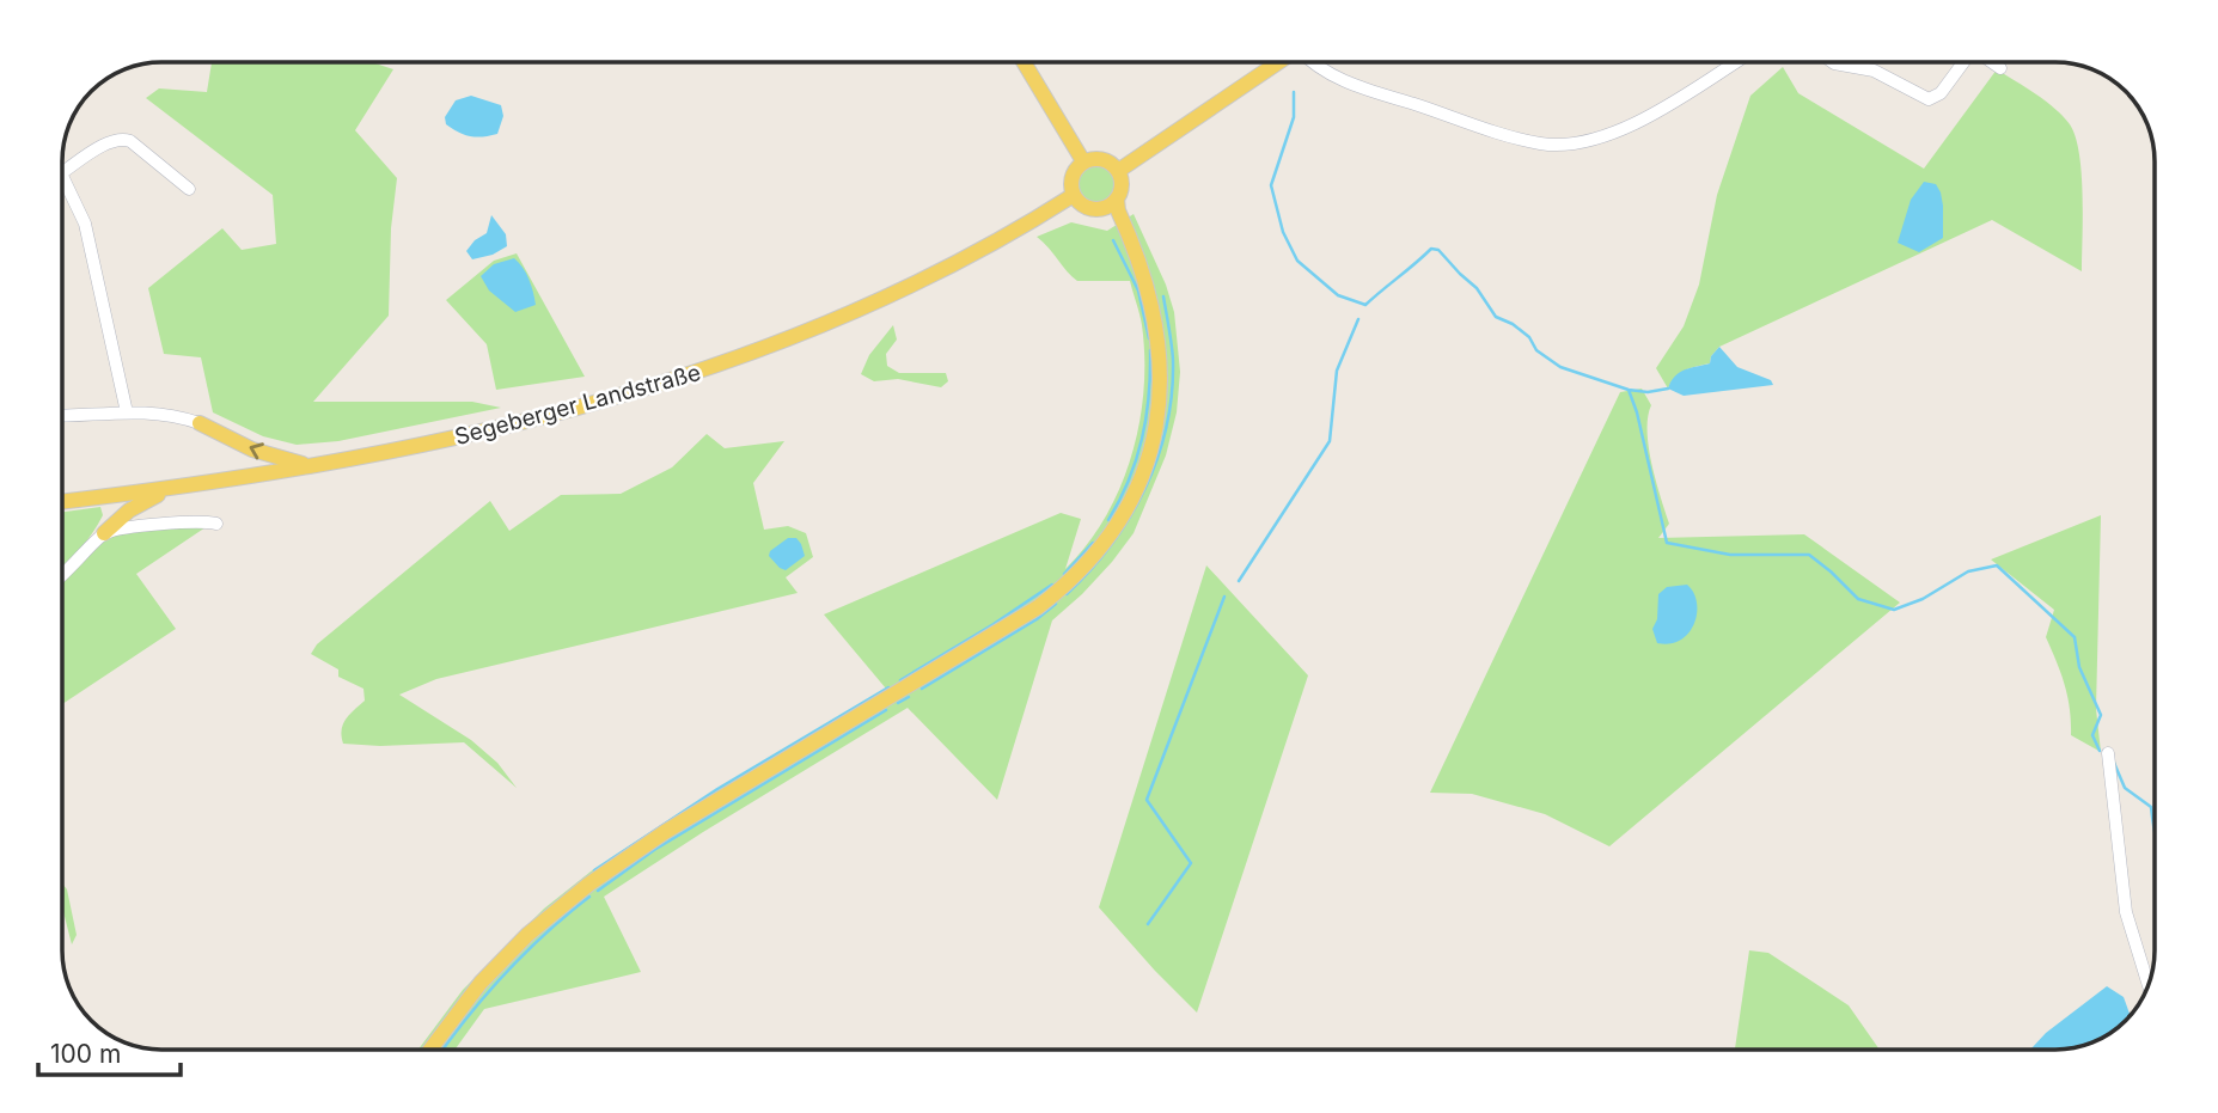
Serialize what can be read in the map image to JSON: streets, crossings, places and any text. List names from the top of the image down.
{
  "streets": {
    "main road": ["Segeberger Landstraße"]
  },
  "scale_bar": "100 m"
}
